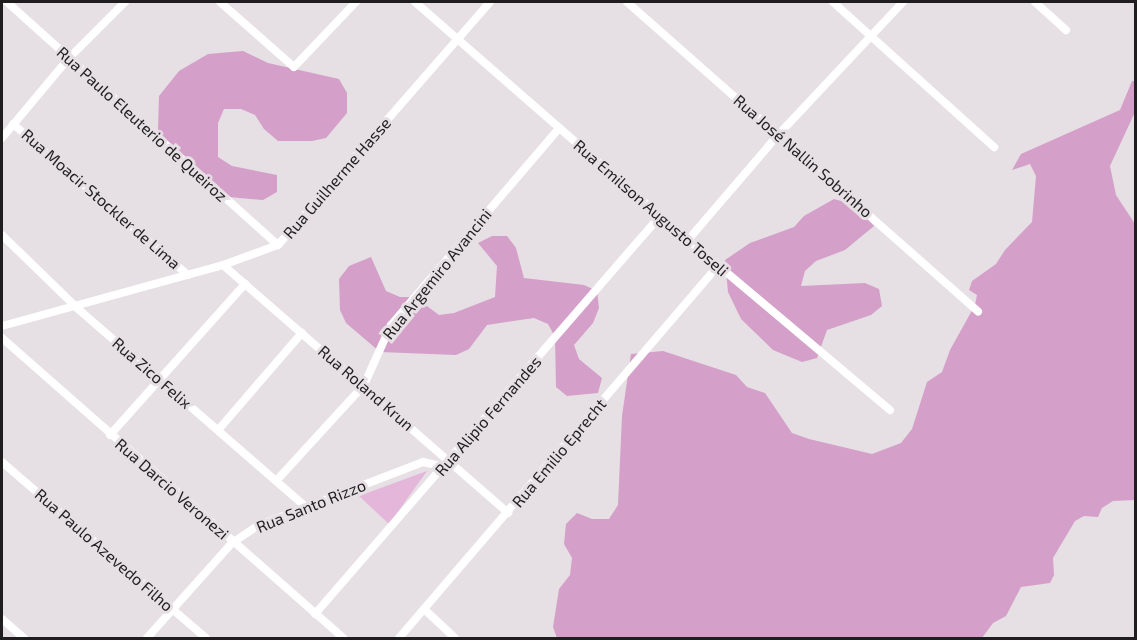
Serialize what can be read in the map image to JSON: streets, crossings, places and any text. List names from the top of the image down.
{
  "streets": {
    "street": [
      "Rua Paulo Eleuterio de Queiroz",
      "Rua José Nallin Sobrinho",
      "Rua Guilherme Hasse",
      "Rua Moacir Stockler de Lima",
      "Rua Emilson Augusto Toseli",
      "Rua Argemiro Avancini",
      "Rua Zico Felix",
      "Rua Roland Krun",
      "Rua Alipio Fernandes",
      "Rua Emilio Eprecht",
      "Rua Darcio Veronezi",
      "Rua Santo Rizzo",
      "Rua Paulo Azevedo Filho"
    ]
  },
  "crossings": [
    ["Rua Paulo Eleuterio de Queiroz", "Rua Guilherme Hasse"],
    ["Rua Guilherme Hasse", "Rua Moacir Stockler de Lima"],
    ["Rua Guilherme Hasse", "Rua Emilson Augusto Toseli"],
    ["Rua Guilherme Hasse", "Rua Zico Felix"],
    ["Rua Guilherme Hasse", "Rua Roland Krun"],
    ["Rua Emilson Augusto Toseli", "Rua Argemiro Avancini"],
    ["Rua Emilson Augusto Toseli", "Rua Alipio Fernandes"],
    ["Rua Emilson Augusto Toseli", "Rua Emilio Eprecht"],
    ["Rua Argemiro Avancini", "Rua Zico Felix"],
    ["Rua Argemiro Avancini", "Rua Roland Krun"],
    ["Rua Zico Felix", "Rua Santo Rizzo"],
    ["Rua Roland Krun", "Rua Alipio Fernandes"],
    ["Rua Roland Krun", "Rua Emilio Eprecht"],
    ["Rua Roland Krun", "Rua Santo Rizzo"],
    ["Rua Alipio Fernandes", "Rua Darcio Veronezi"],
    ["Rua Alipio Fernandes", "Rua Santo Rizzo"],
    ["Rua Darcio Veronezi", "Rua Santo Rizzo"],
    ["Rua Santo Rizzo", "Rua Paulo Azevedo Filho"]
  ]
}
